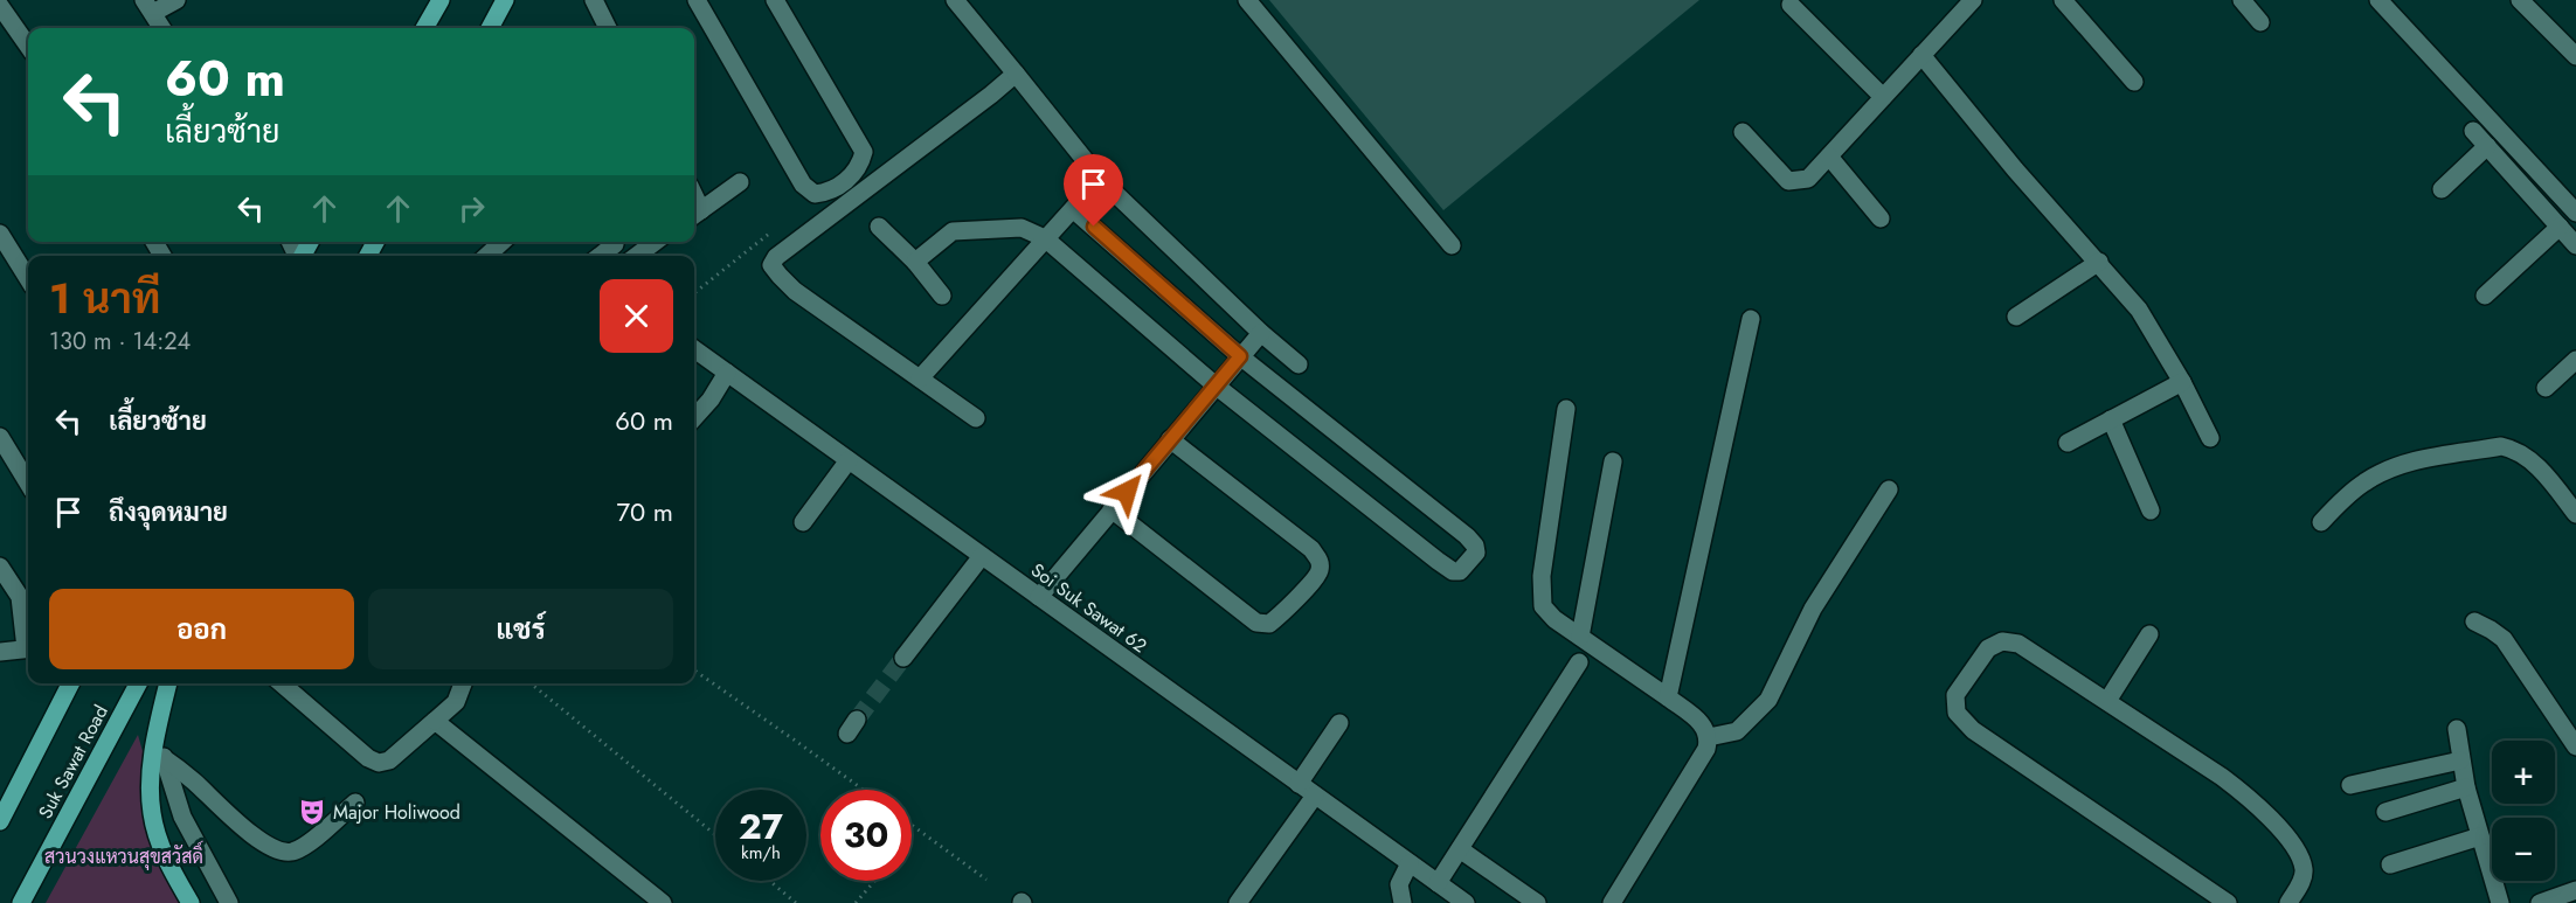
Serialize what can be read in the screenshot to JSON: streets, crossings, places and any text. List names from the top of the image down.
{
  "streets": {
    "main road": ["Suk Sawat Road"],
    "street": ["Soi Suk Sawat 62"]
  },
  "parks": ["สวนวงแหวนสุขสวัสดิ์"],
  "places": {
    "theatre": ["Major Holiwood"]
  },
  "page": {
    "turn": ["60 m", "เลี้ยวซ้าย"],
    "heading": ["1 นาที", "130 m · 14:24"],
    "list": [
      {
        "name": "เลี้ยวซ้าย",
        "value": "60 m"
      },
      {
        "name": "ถึงจุดหมาย",
        "value": "70 m"
      }
    ],
    "buttons": ["ออก", "แชร์"],
    "map_buttons": ["+", "−"],
    "speed": "27 km/h",
    "limit": "30"
  }
}
